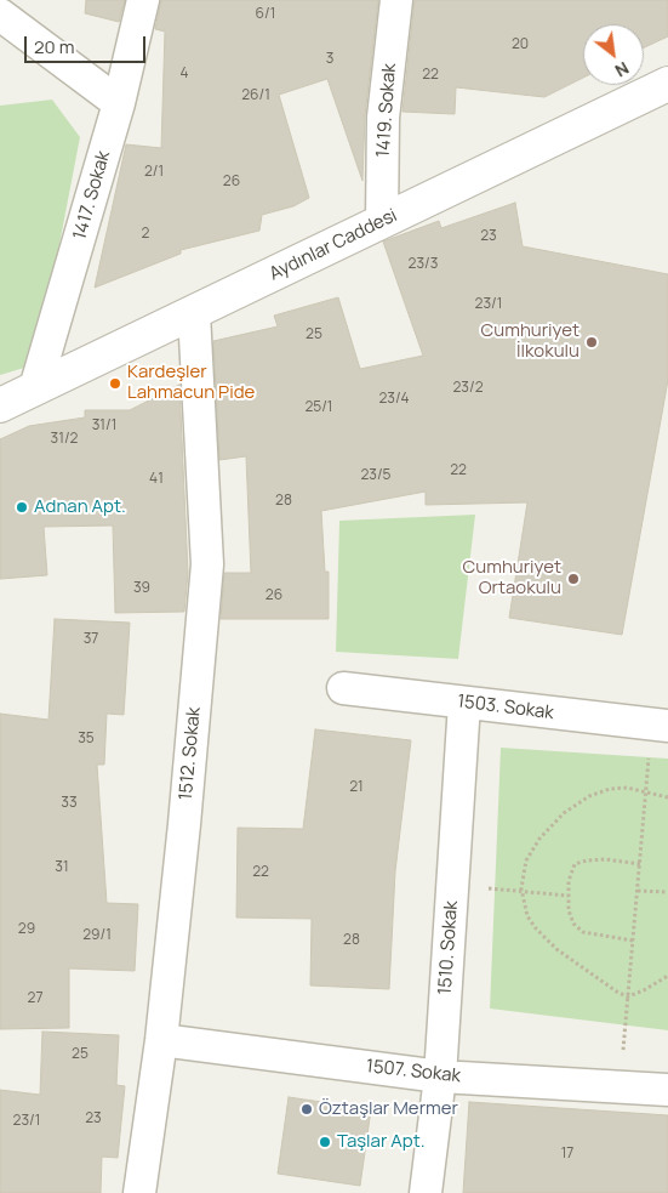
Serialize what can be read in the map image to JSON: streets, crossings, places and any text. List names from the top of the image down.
{
  "streets": {
    "street": [
      "1419. Sokak",
      "1417. Sokak",
      "Aydınlar Caddesi",
      "1503. Sokak",
      "1512. Sokak",
      "1510. Sokak",
      "1507. Sokak"
    ]
  },
  "crossings": [
    ["1419. Sokak", "Aydınlar Caddesi"],
    ["1417. Sokak", "Aydınlar Caddesi"],
    ["Aydınlar Caddesi", "1512. Sokak"],
    ["1503. Sokak", "1510. Sokak"],
    ["1512. Sokak", "1507. Sokak"],
    ["1510. Sokak", "1507. Sokak"]
  ],
  "places": [
    "Cumhuriyet İlkokulu",
    "Kardeşler Lahmacun Pide",
    "Adnan Apt.",
    "Cumhuriyet Ortaokulu",
    "Öztaşlar Mermer",
    "Taşlar Apt."
  ],
  "house_numbers": [
    "6/1",
    "20",
    "3",
    "4",
    "22",
    "26/1",
    "2/1",
    "26",
    "2",
    "23",
    "23/3",
    "23/1",
    "25",
    "23/2",
    "23/4",
    "25/1",
    "31/1",
    "31/2",
    "22",
    "23/5",
    "41",
    "28",
    "39",
    "26",
    "37",
    "35",
    "21",
    "33",
    "31",
    "22",
    "29",
    "29/1",
    "28",
    "27",
    "25",
    "23",
    "23/1",
    "17"
  ],
  "scale_bar": "20 m",
  "north": "bottom right"
}
